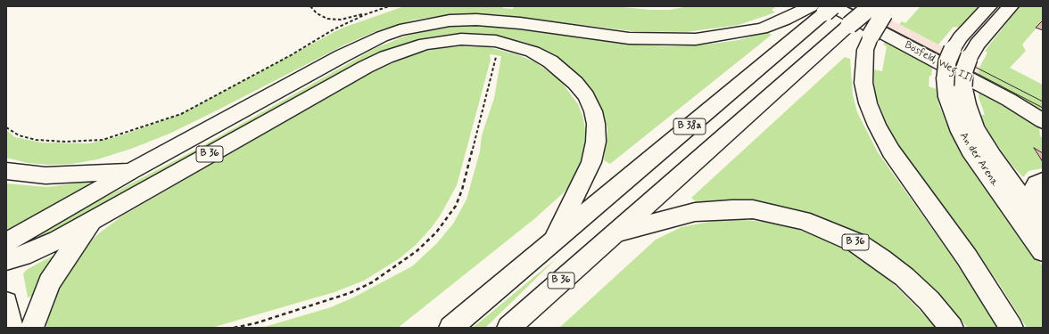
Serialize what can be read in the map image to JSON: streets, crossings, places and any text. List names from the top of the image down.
{
  "streets": {
    "main road": [
      "Bösfeld, Weg III",
      "B 38a",
      "B 36",
      "An der Arena"
    ]
  },
  "crossings": [
    ["Bösfeld, Weg III", "B 38a"],
    ["B 38a", "B 36"]
  ]
}
